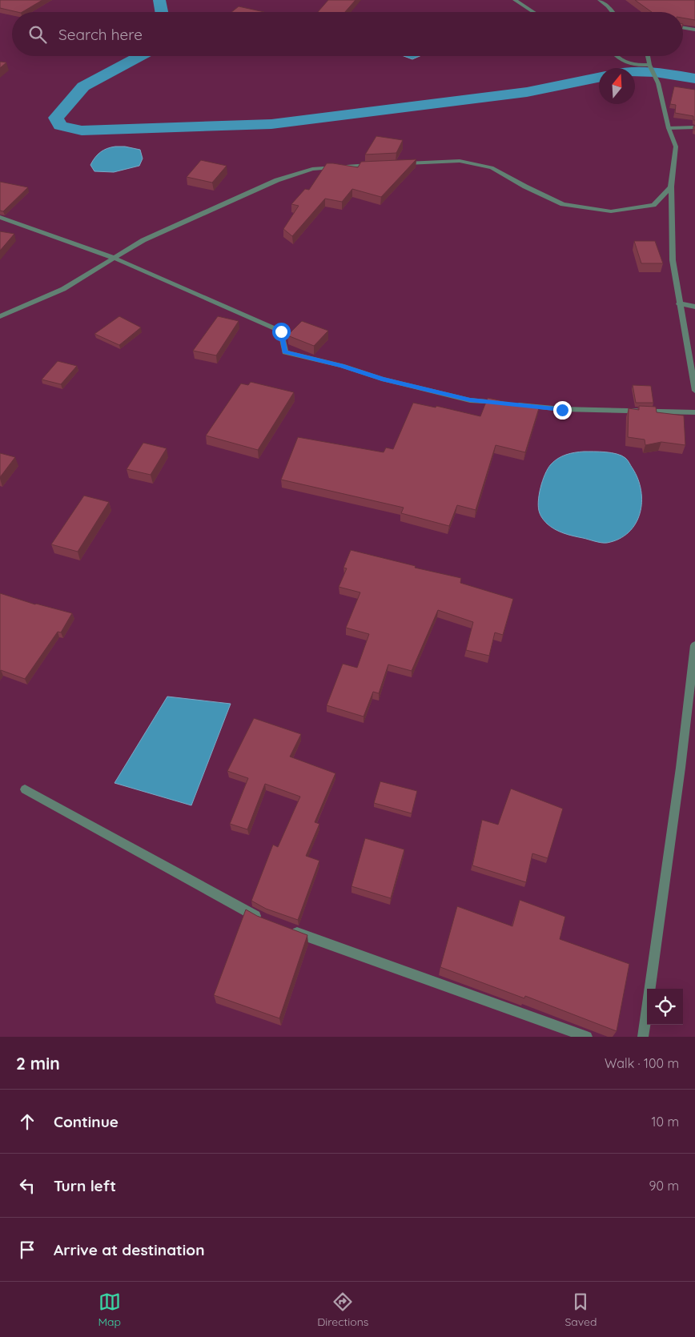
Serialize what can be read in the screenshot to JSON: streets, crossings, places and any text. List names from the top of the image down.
{
  "north": "top",
  "page": {
    "search": "Search here",
    "heading": ["2 min", "Walk · 100 m"],
    "list": [
      ["Continue", "10 m"],
      ["Turn left", "90 m"],
      "Arrive at destination"
    ],
    "nav": ["Map", "Directions", "Saved"]
  }
}
